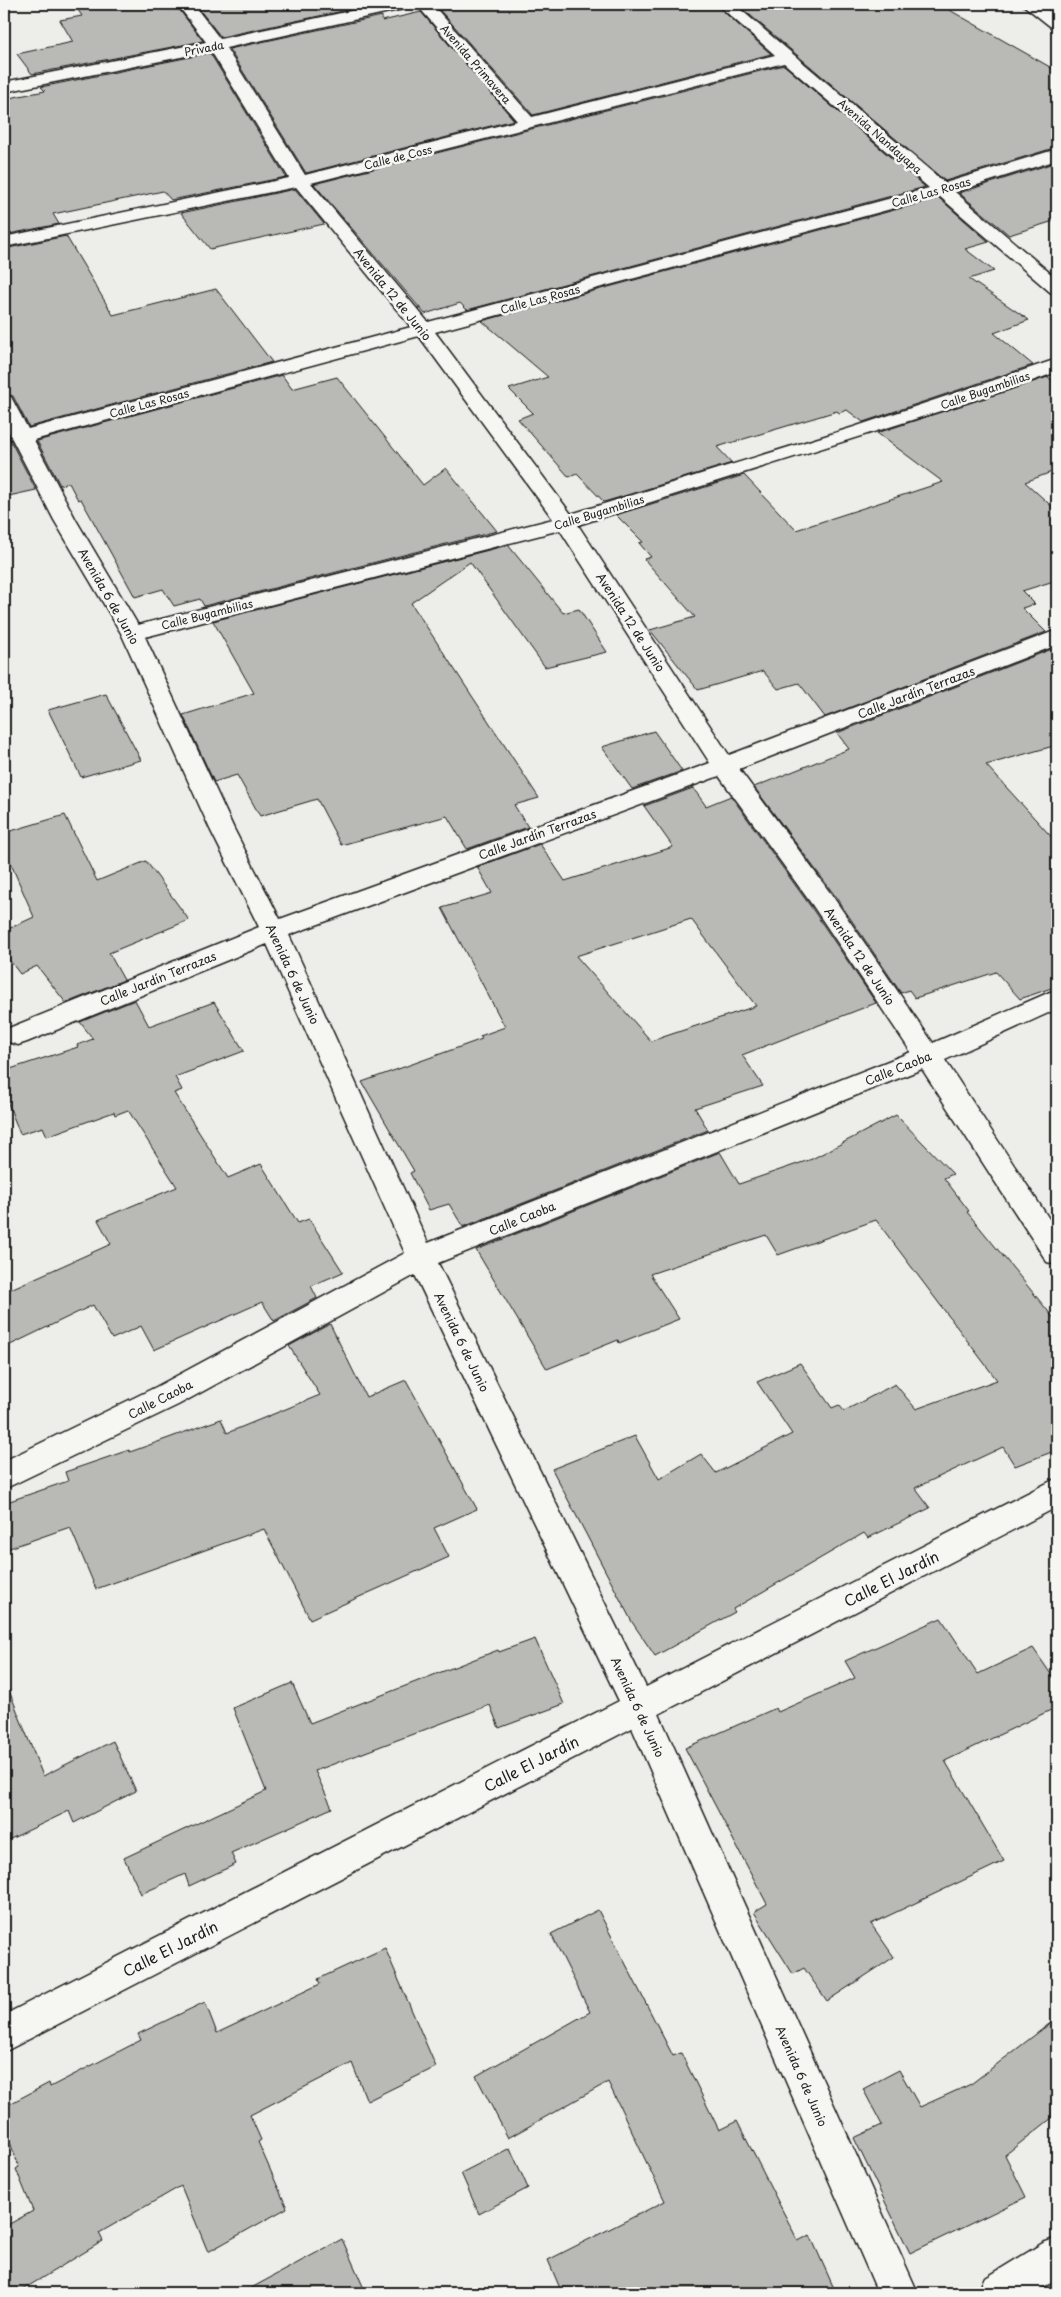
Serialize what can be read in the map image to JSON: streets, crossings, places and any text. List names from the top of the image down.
{
  "streets": {
    "street": [
      "Privada",
      "Avenida Primavera",
      "Avenida Nandayapa",
      "Calle de Coss",
      "Calle Las Rosas",
      "Avenida 12 de Junio",
      "Calle Bugambilias",
      "Avenida 6 de Junio",
      "Calle Jardín Terrazas",
      "Calle Caoba",
      "Calle El Jardín"
    ]
  },
  "crossings": [
    ["Privada", "Avenida 12 de Junio"],
    ["Avenida Primavera", "Calle de Coss"],
    ["Avenida Nandayapa", "Calle de Coss"],
    ["Avenida Nandayapa", "Calle Las Rosas"],
    ["Calle de Coss", "Avenida 12 de Junio"],
    ["Calle Las Rosas", "Avenida 12 de Junio"],
    ["Calle Las Rosas", "Avenida 6 de Junio"],
    ["Avenida 12 de Junio", "Calle Bugambilias"],
    ["Avenida 12 de Junio", "Calle Jardín Terrazas"],
    ["Avenida 12 de Junio", "Calle Caoba"],
    ["Calle Bugambilias", "Avenida 6 de Junio"],
    ["Avenida 6 de Junio", "Calle Jardín Terrazas"],
    ["Avenida 6 de Junio", "Calle Caoba"],
    ["Avenida 6 de Junio", "Calle El Jardín"]
  ]
}
